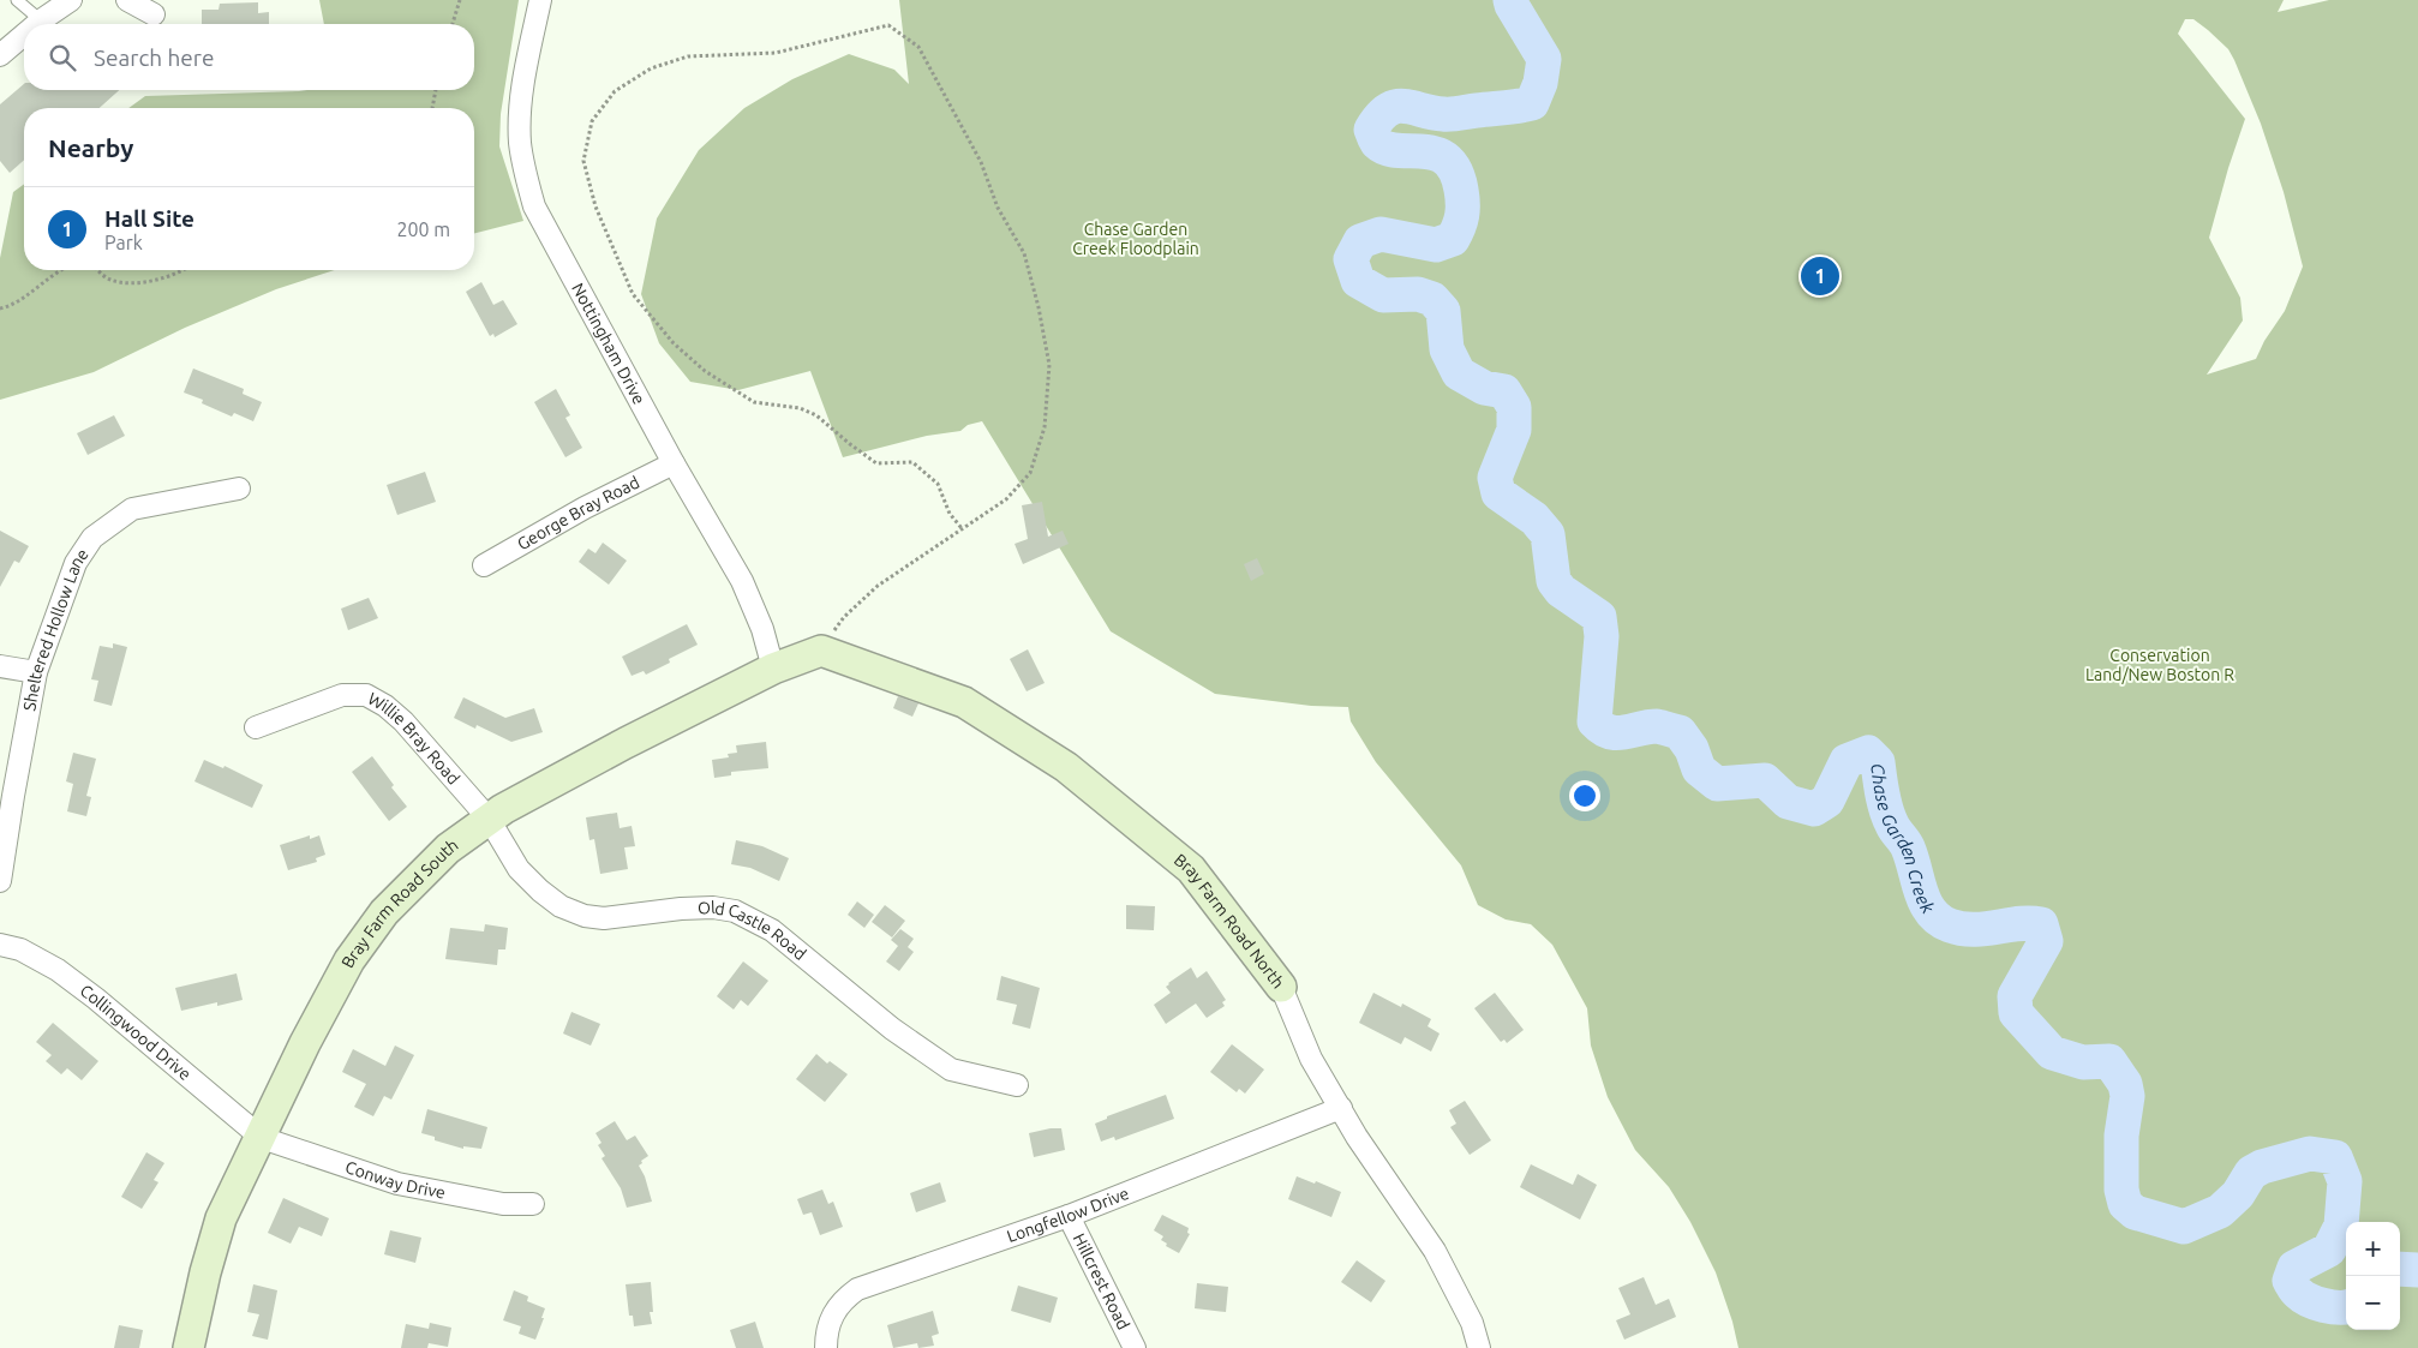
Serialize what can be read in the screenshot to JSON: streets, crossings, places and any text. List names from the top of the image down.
{
  "streets": {
    "street": [
      "Nottingham Drive",
      "George Bray Road",
      "Sheltered Hollow Lane",
      "Willie Bray Road",
      "Bray Farm Road South",
      "Bray Farm Road North",
      "Old Castle Road",
      "Collingwood Drive",
      "Conway Drive",
      "Longfellow Drive",
      "Hillcrest Road"
    ]
  },
  "crossings": [
    ["Nottingham Drive", "George Bray Road"],
    ["Nottingham Drive", "Bray Farm Road South"],
    ["Willie Bray Road", "Bray Farm Road South"],
    ["Willie Bray Road", "Old Castle Road"],
    ["Bray Farm Road South", "Bray Farm Road North"],
    ["Bray Farm Road South", "Old Castle Road"],
    ["Bray Farm Road South", "Collingwood Drive"],
    ["Bray Farm Road South", "Conway Drive"],
    ["Bray Farm Road North", "Longfellow Drive"],
    ["Collingwood Drive", "Conway Drive"],
    ["Longfellow Drive", "Hillcrest Road"]
  ],
  "water": ["Chase Garden Creek"],
  "parks": ["Chase Garden Creek Floodplain", "Conservation Land/New Boston R"],
  "page": {
    "search": "Search here",
    "heading": "Nearby",
    "list": [
      {
        "mark": "1",
        "name": "Hall Site",
        "note": "Park",
        "value": "200 m"
      }
    ],
    "pins": "1",
    "map_buttons": ["+", "−"]
  }
}
